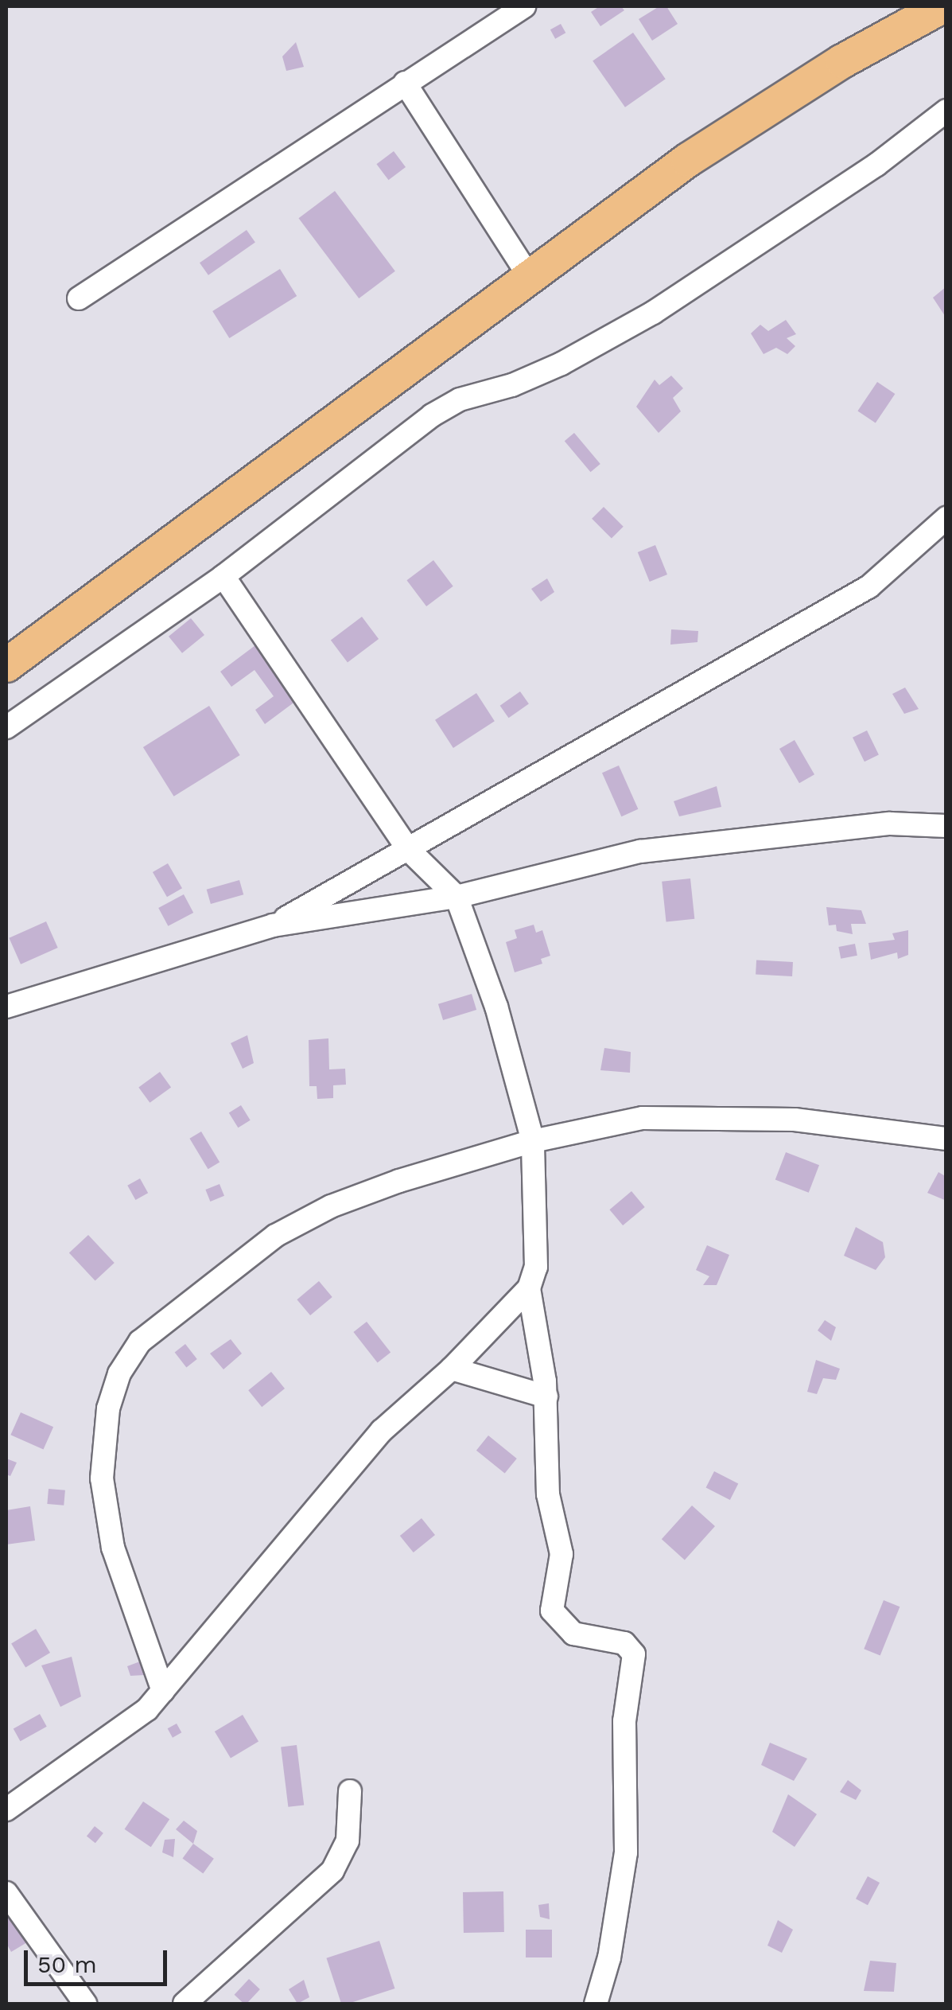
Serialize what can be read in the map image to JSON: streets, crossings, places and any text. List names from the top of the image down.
{
  "scale_bar": "50 m"
}
